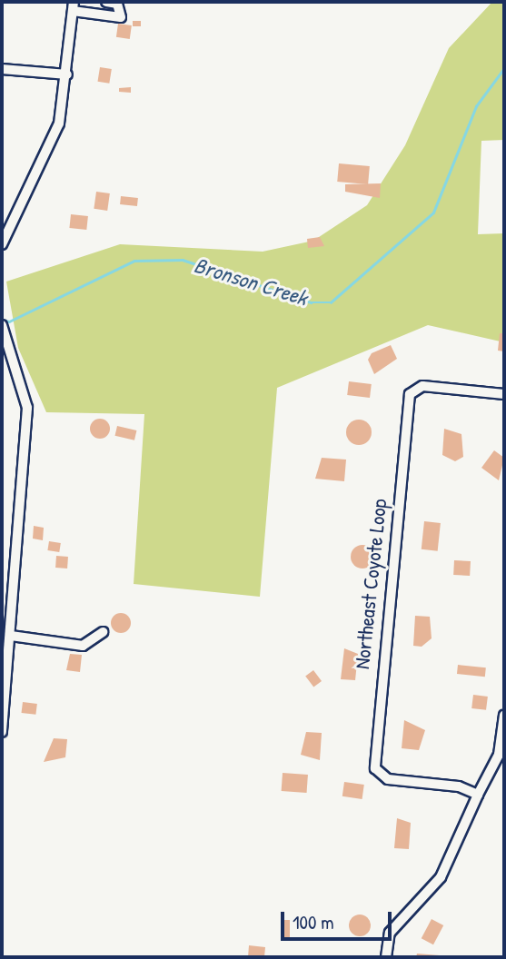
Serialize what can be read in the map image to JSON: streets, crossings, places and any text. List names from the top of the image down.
{
  "streets": {
    "street": ["Northeast Coyote Loop"]
  },
  "water": ["Bronson Creek"],
  "scale_bar": "100 m"
}
